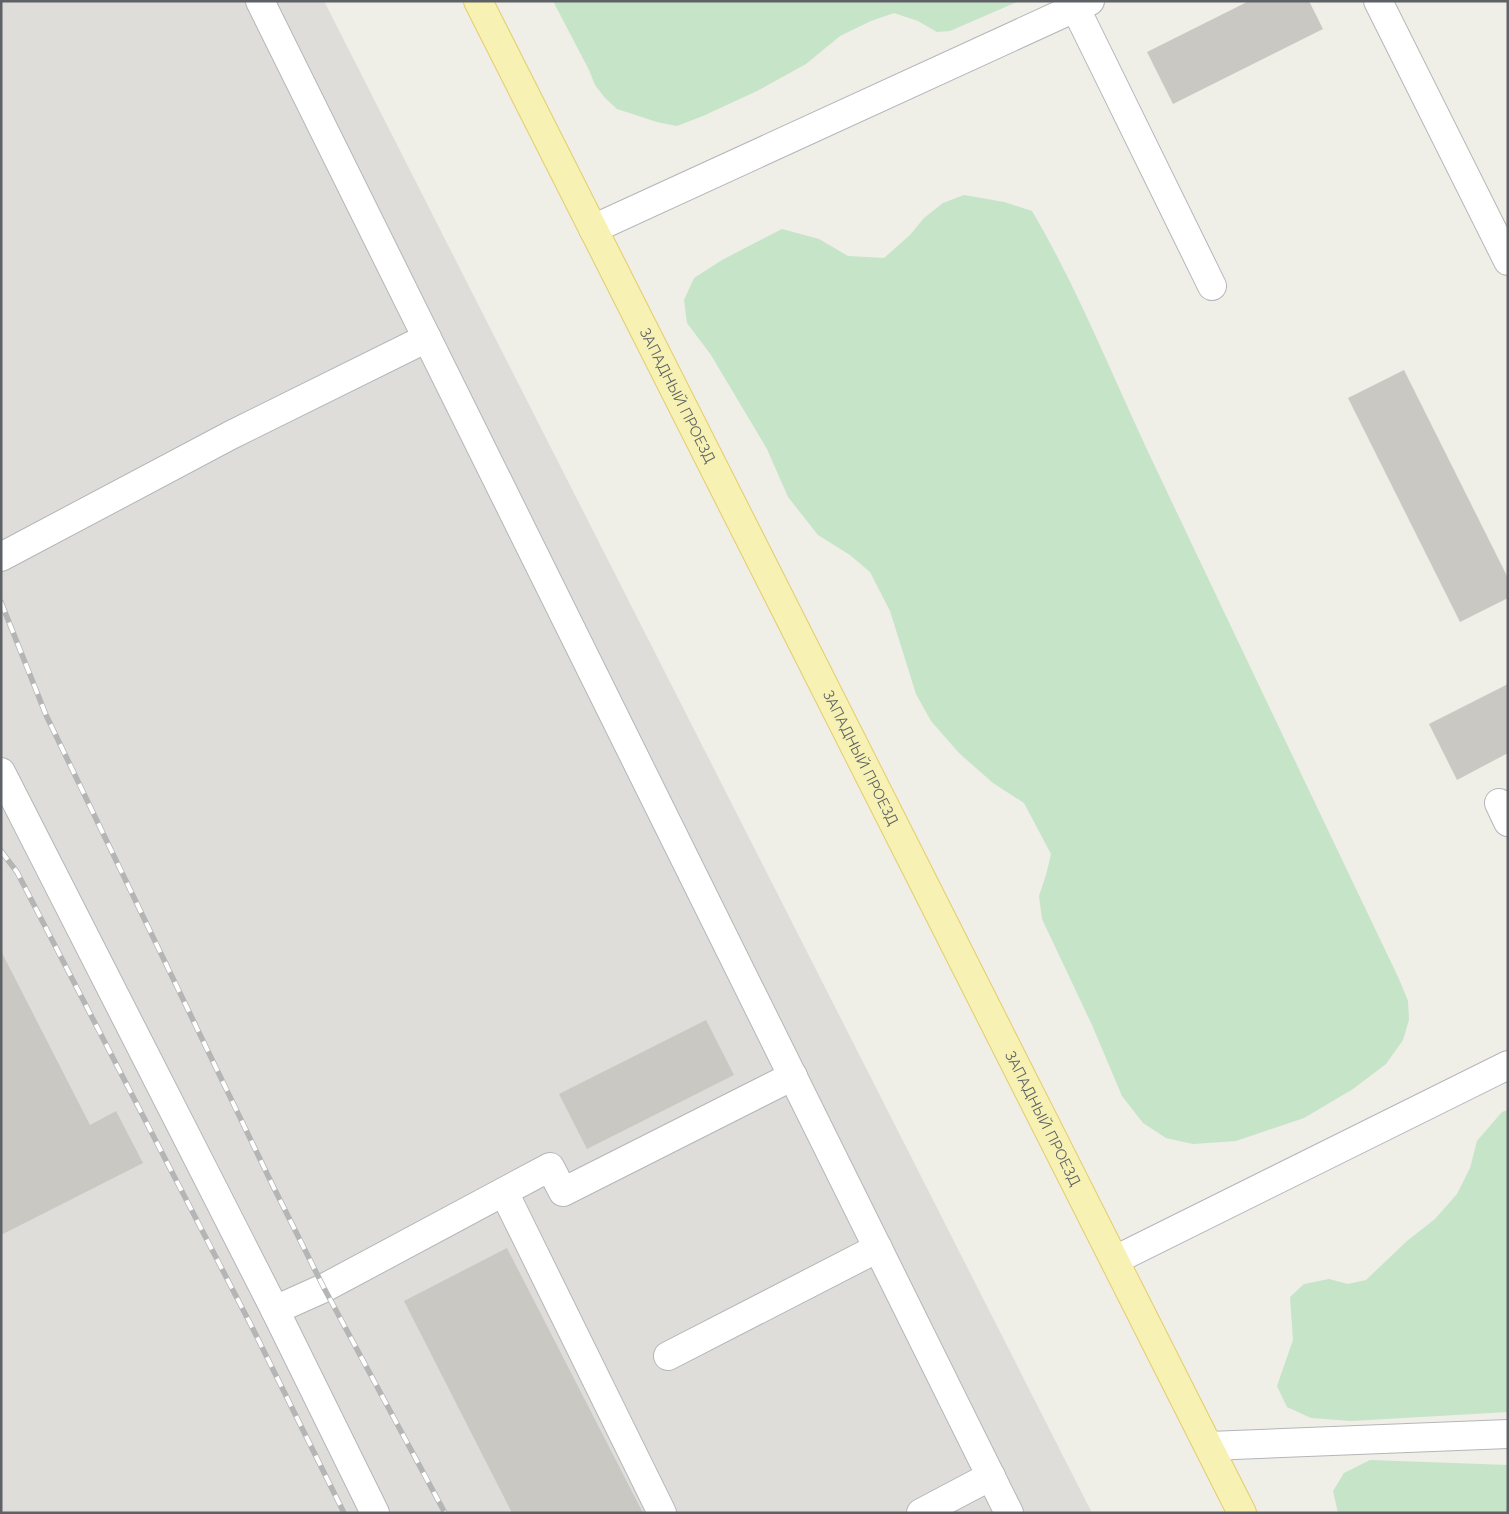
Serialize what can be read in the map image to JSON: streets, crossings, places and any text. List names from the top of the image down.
{
  "streets": {
    "main road": ["ЗАПАДНЫЙ ПРОЕЗД"]
  }
}
